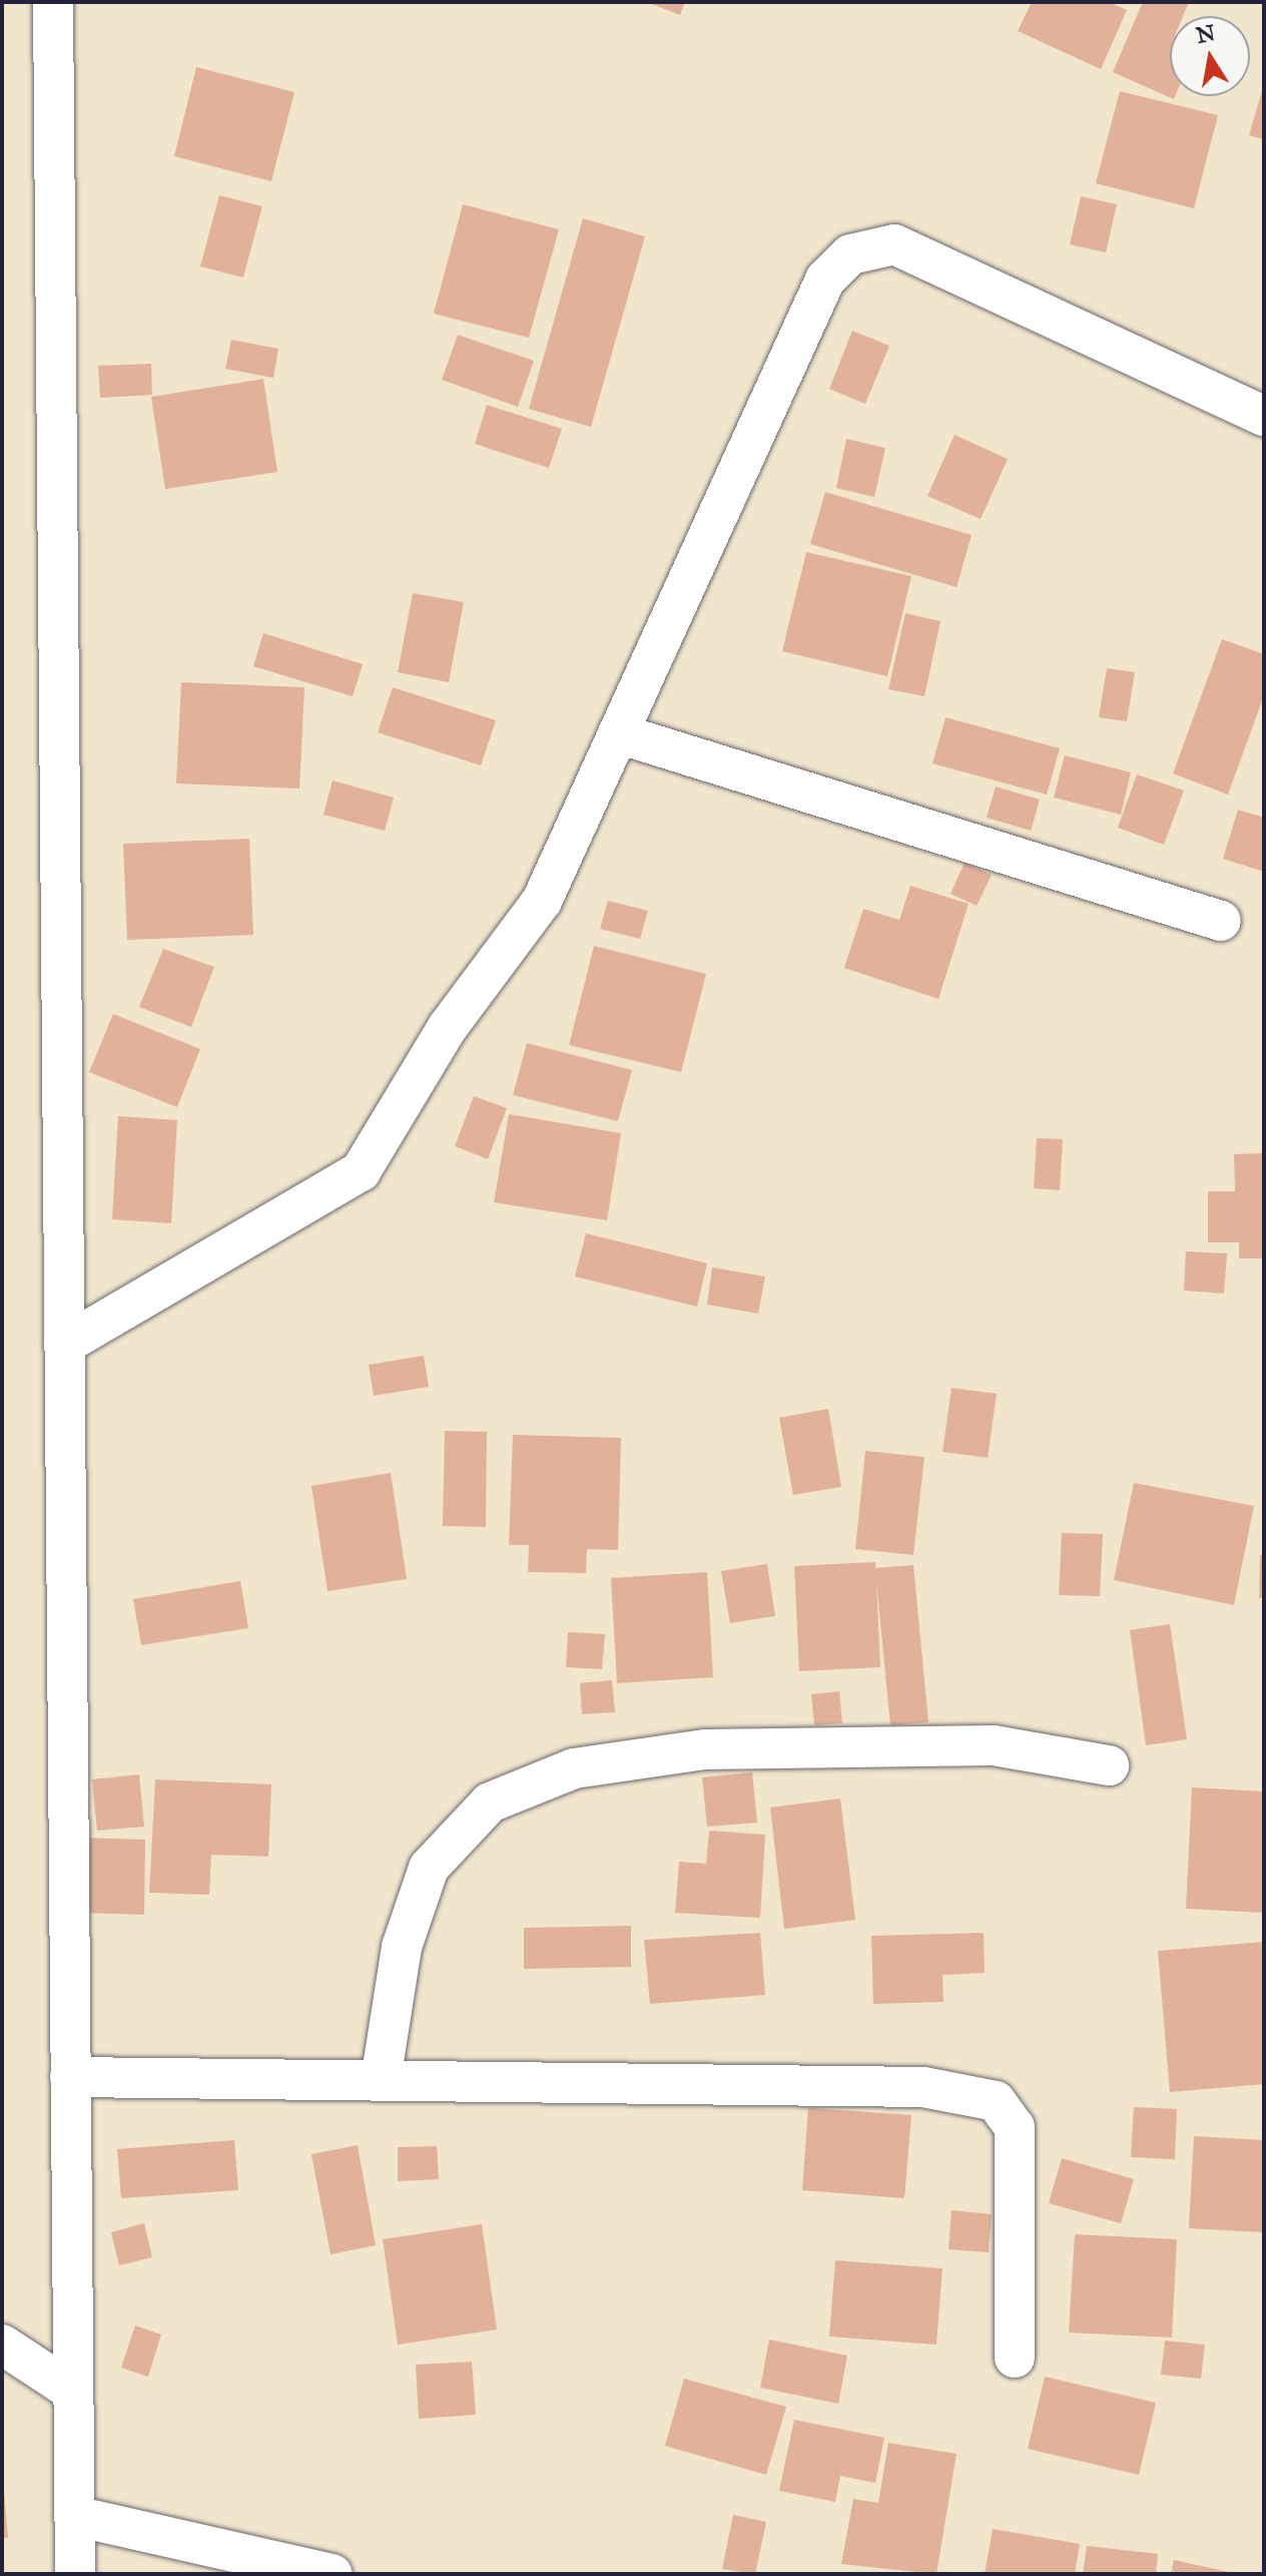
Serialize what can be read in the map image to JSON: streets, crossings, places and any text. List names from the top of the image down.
{
  "north": "top"
}
